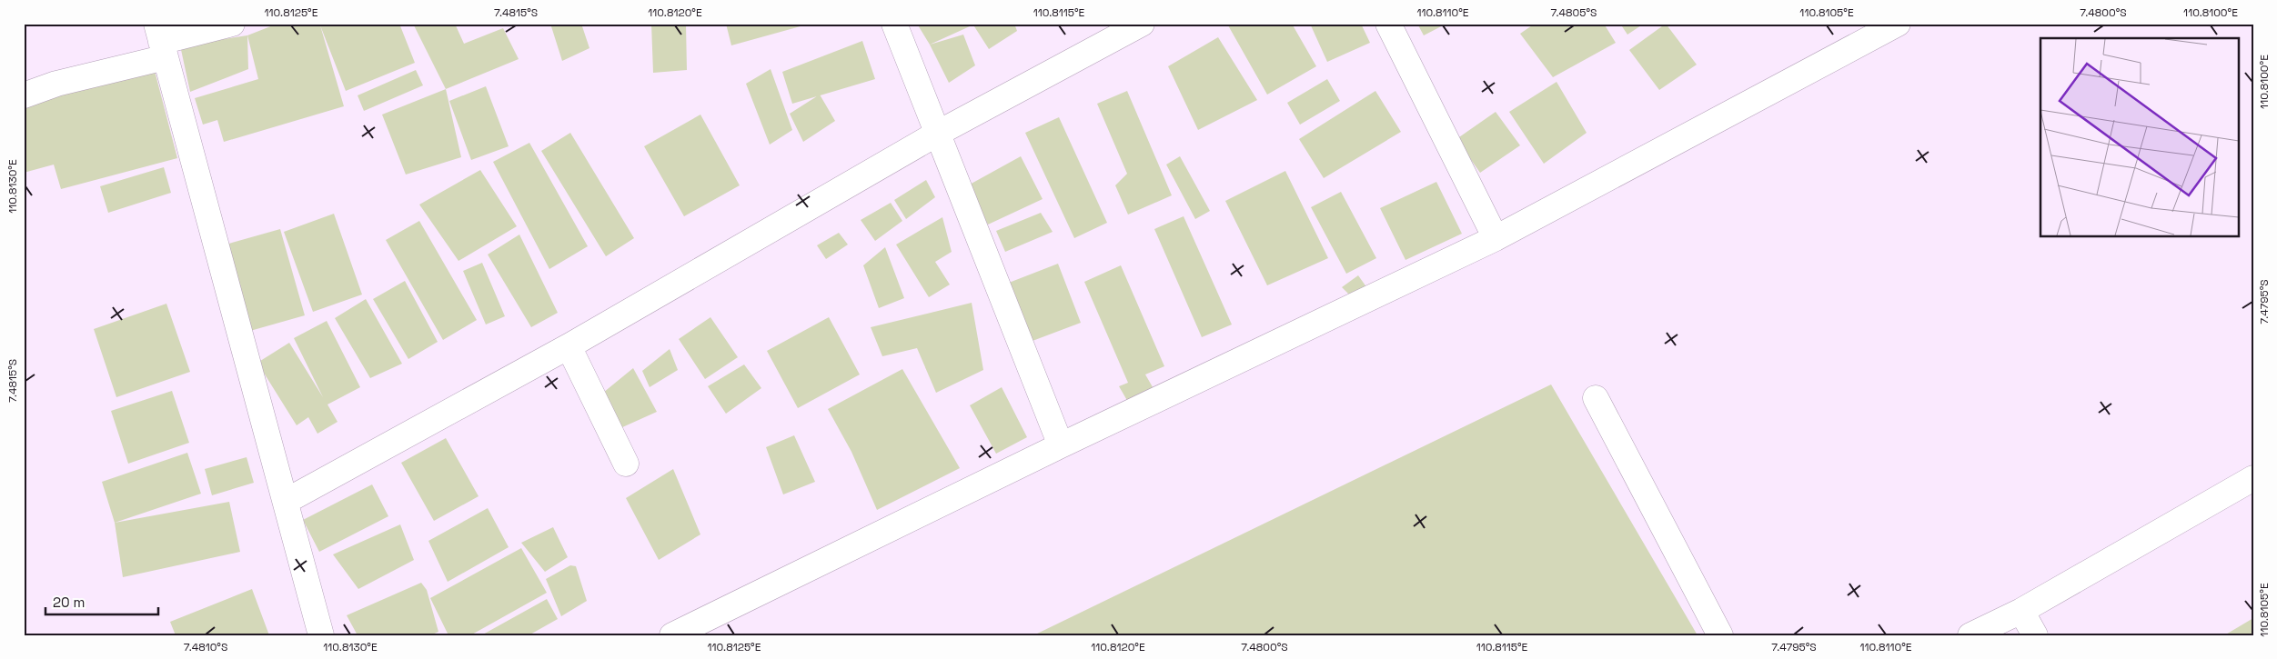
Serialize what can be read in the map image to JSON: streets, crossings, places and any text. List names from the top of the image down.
{
  "scale_bar": "20 m",
  "coordinates": [
    "110.8125°E",
    "7.4815°S",
    "110.8120°E",
    "110.8115°E",
    "110.8110°E",
    "7.4805°S",
    "110.8105°E",
    "7.4800°S",
    "110.8100°E",
    "110.8130°E",
    "7.4795°S",
    "7.4810°S"
  ]
}
